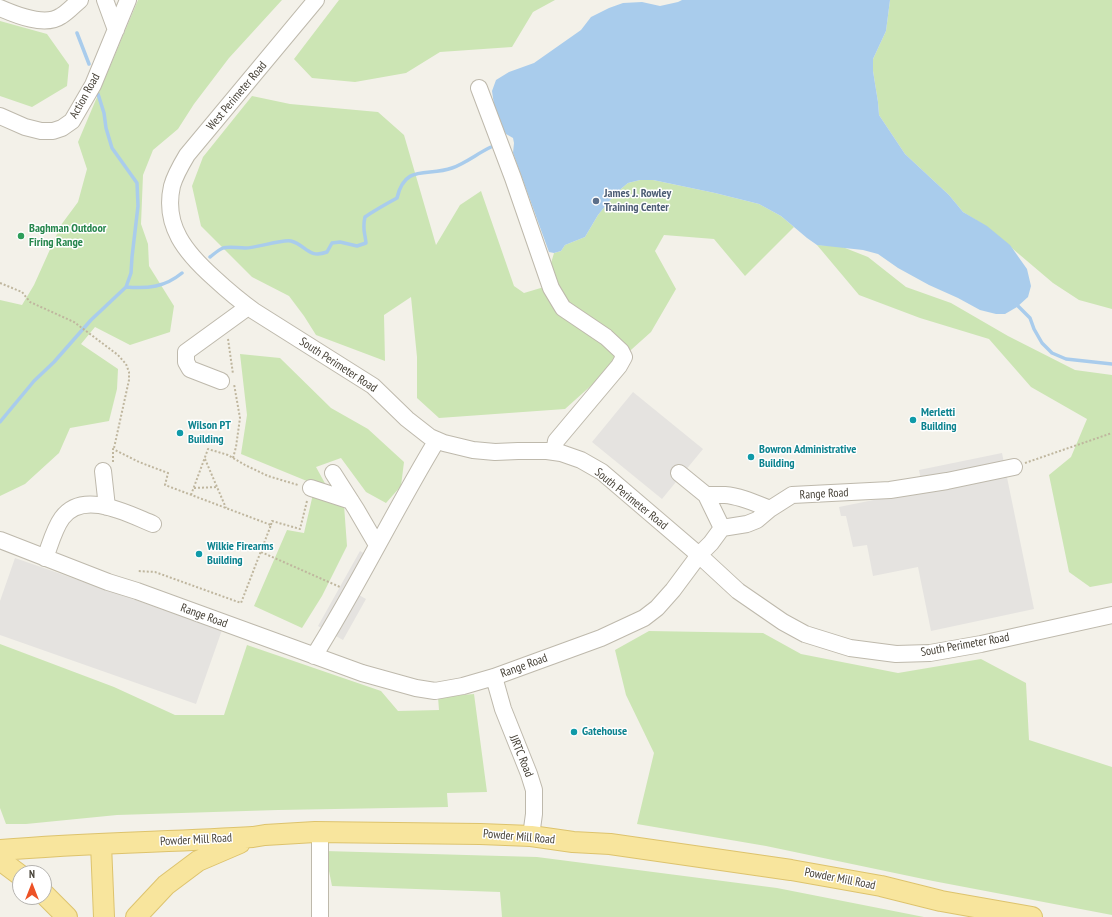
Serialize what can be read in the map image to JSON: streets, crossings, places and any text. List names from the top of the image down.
{
  "streets": {
    "main road": ["Powder Mill Road"],
    "lane": [
      "Action Road",
      "West Perimeter Road",
      "South Perimeter Road",
      "Range Road",
      "JJRTC Road"
    ]
  },
  "crossings": [
    ["West Perimeter Road", "South Perimeter Road"],
    ["South Perimeter Road", "Range Road"],
    ["Range Road", "JJRTC Road"],
    ["JJRTC Road", "Powder Mill Road"]
  ],
  "places": [
    "James J. Rowley Training Center",
    "Baghman Outdoor Firing Range",
    "Merletti Building",
    "Wilson PT Building",
    "Bowron Administrative Building",
    "Wilkie Firearms Building",
    "Gatehouse"
  ],
  "north": "top"
}
